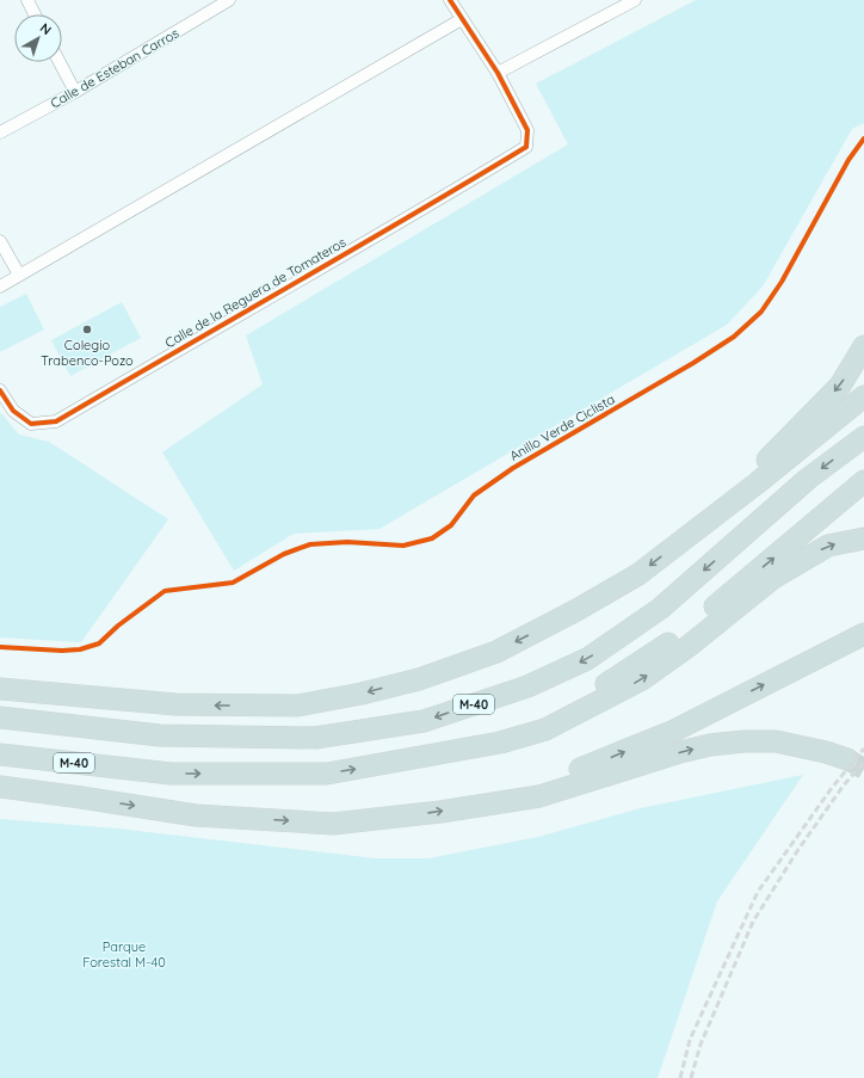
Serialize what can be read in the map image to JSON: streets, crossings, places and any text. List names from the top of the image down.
{
  "streets": {
    "highway": ["M-40"],
    "street": ["Calle de Esteban Carros", "Calle de la Reguera de Tomateros"],
    "cycle path": ["Anillo Verde Ciclista"]
  },
  "parks": ["Parque Forestal M-40"],
  "places": ["Colegio Trabenco-Pozo"],
  "north": "top right"
}
